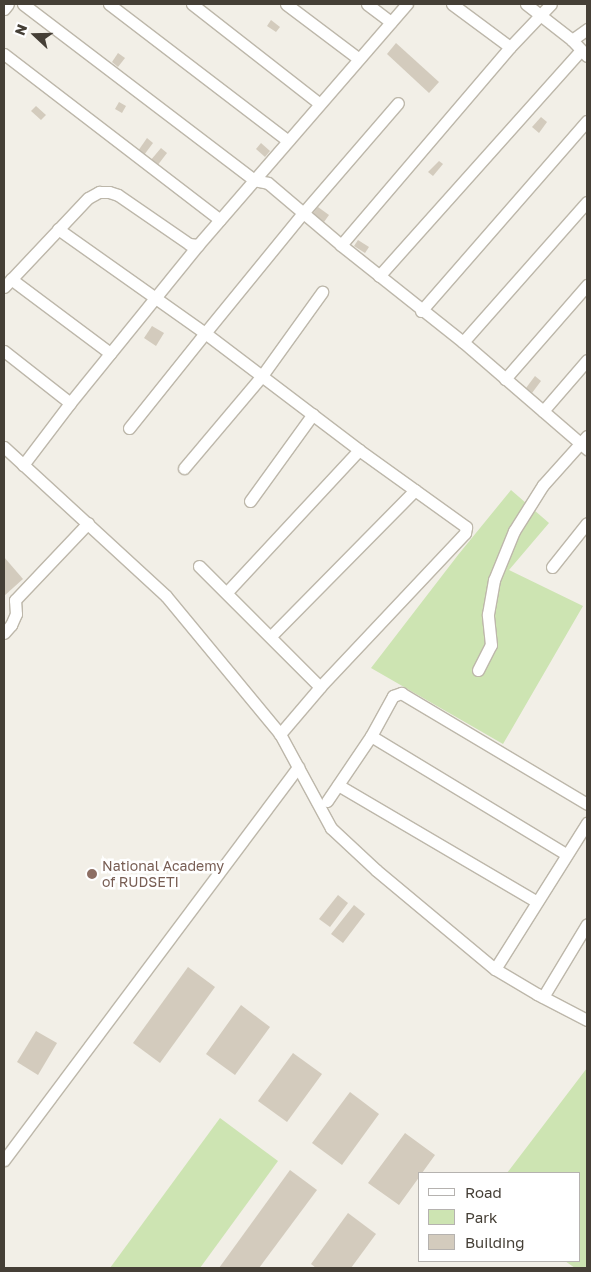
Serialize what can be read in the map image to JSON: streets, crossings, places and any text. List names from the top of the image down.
{
  "places": ["National Academy of RUDSETI"],
  "legend": ["Road", "Park", "Building"],
  "north": "left"
}
